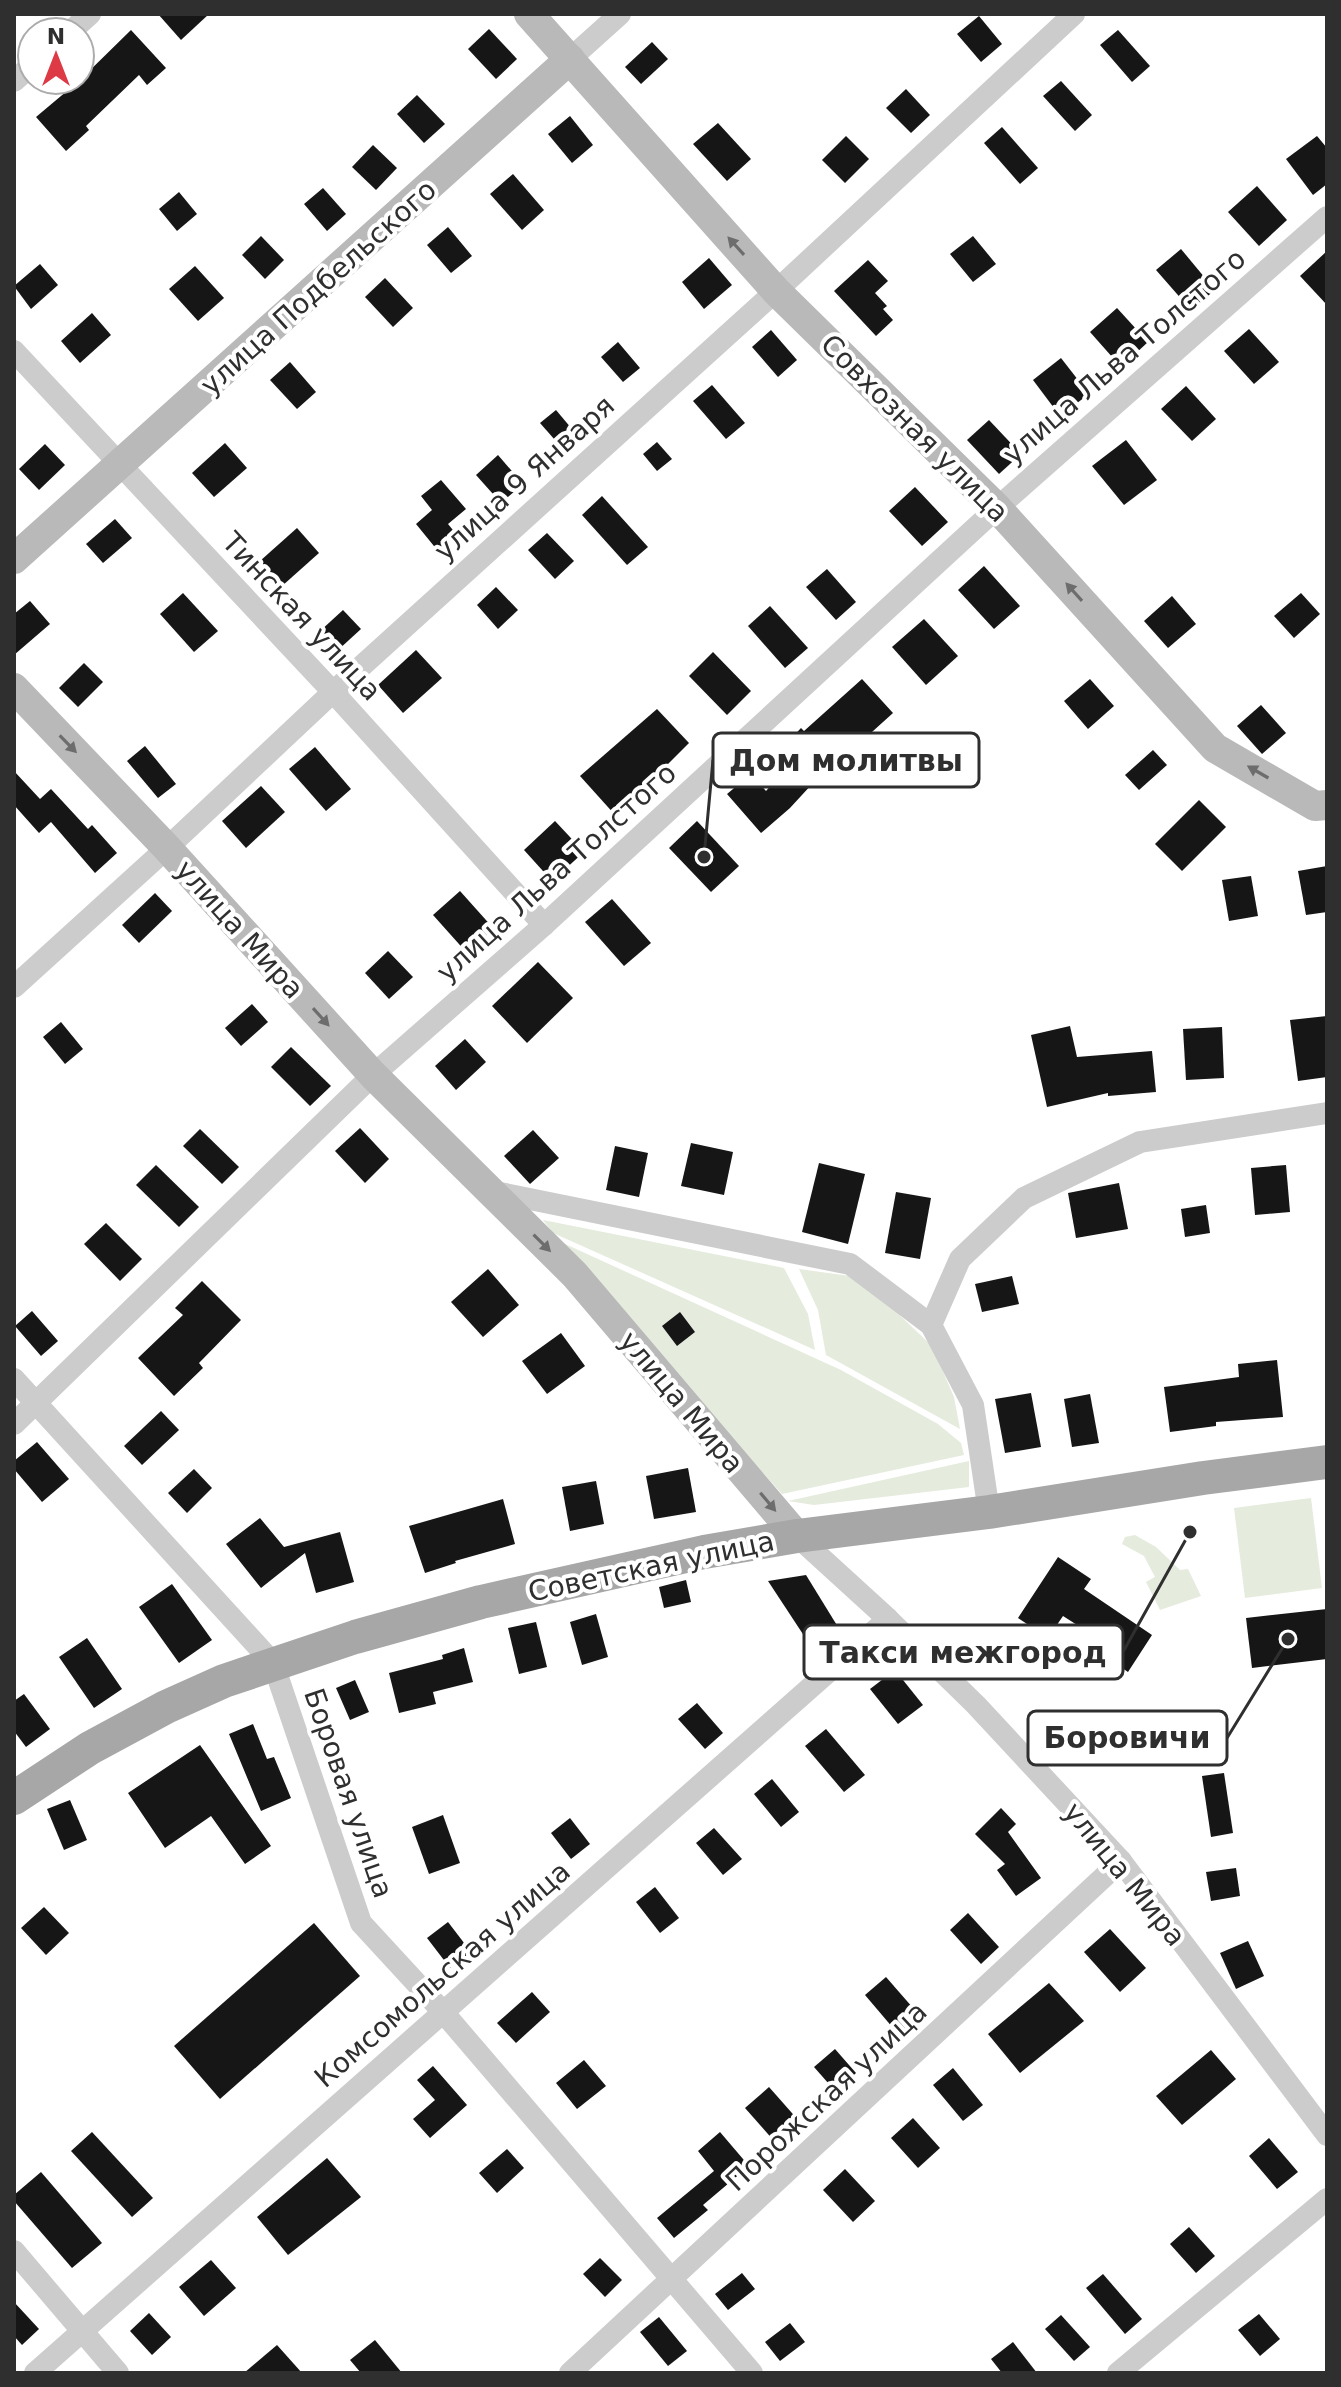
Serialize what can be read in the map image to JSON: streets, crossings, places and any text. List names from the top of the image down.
{
  "streets": {
    "main road": [
      "улица Подбельского",
      "Совхозная улица",
      "улица Мира",
      "Советская улица"
    ],
    "street": [
      "улица Льва Толстого",
      "улица 9 Января",
      "Тинская улица",
      "Боровая улица",
      "Комсомольская улица",
      "Порожская улица"
    ]
  },
  "crossings": [
    ["улица Подбельского", "Совхозная улица"],
    ["улица Подбельского", "Тинская улица"],
    ["улица Льва Толстого", "Совхозная улица"],
    ["улица Льва Толстого", "Тинская улица"],
    ["улица Льва Толстого", "улица Мира"],
    ["улица Льва Толстого", "Боровая улица"],
    ["Совхозная улица", "улица 9 Января"],
    ["улица 9 Января", "Тинская улица"],
    ["улица 9 Января", "улица Мира"],
    ["улица Мира", "Советская улица"],
    ["улица Мира", "Комсомольская улица"],
    ["улица Мира", "Порожская улица"],
    ["Советская улица", "Боровая улица"],
    ["Боровая улица", "Комсомольская улица"],
    ["Боровая улица", "Порожская улица"]
  ],
  "one_way": ["Совхозная улица", "улица Мира"],
  "places": ["Дом молитвы", "Такси межгород", "Боровичи"],
  "north": "top"
}
